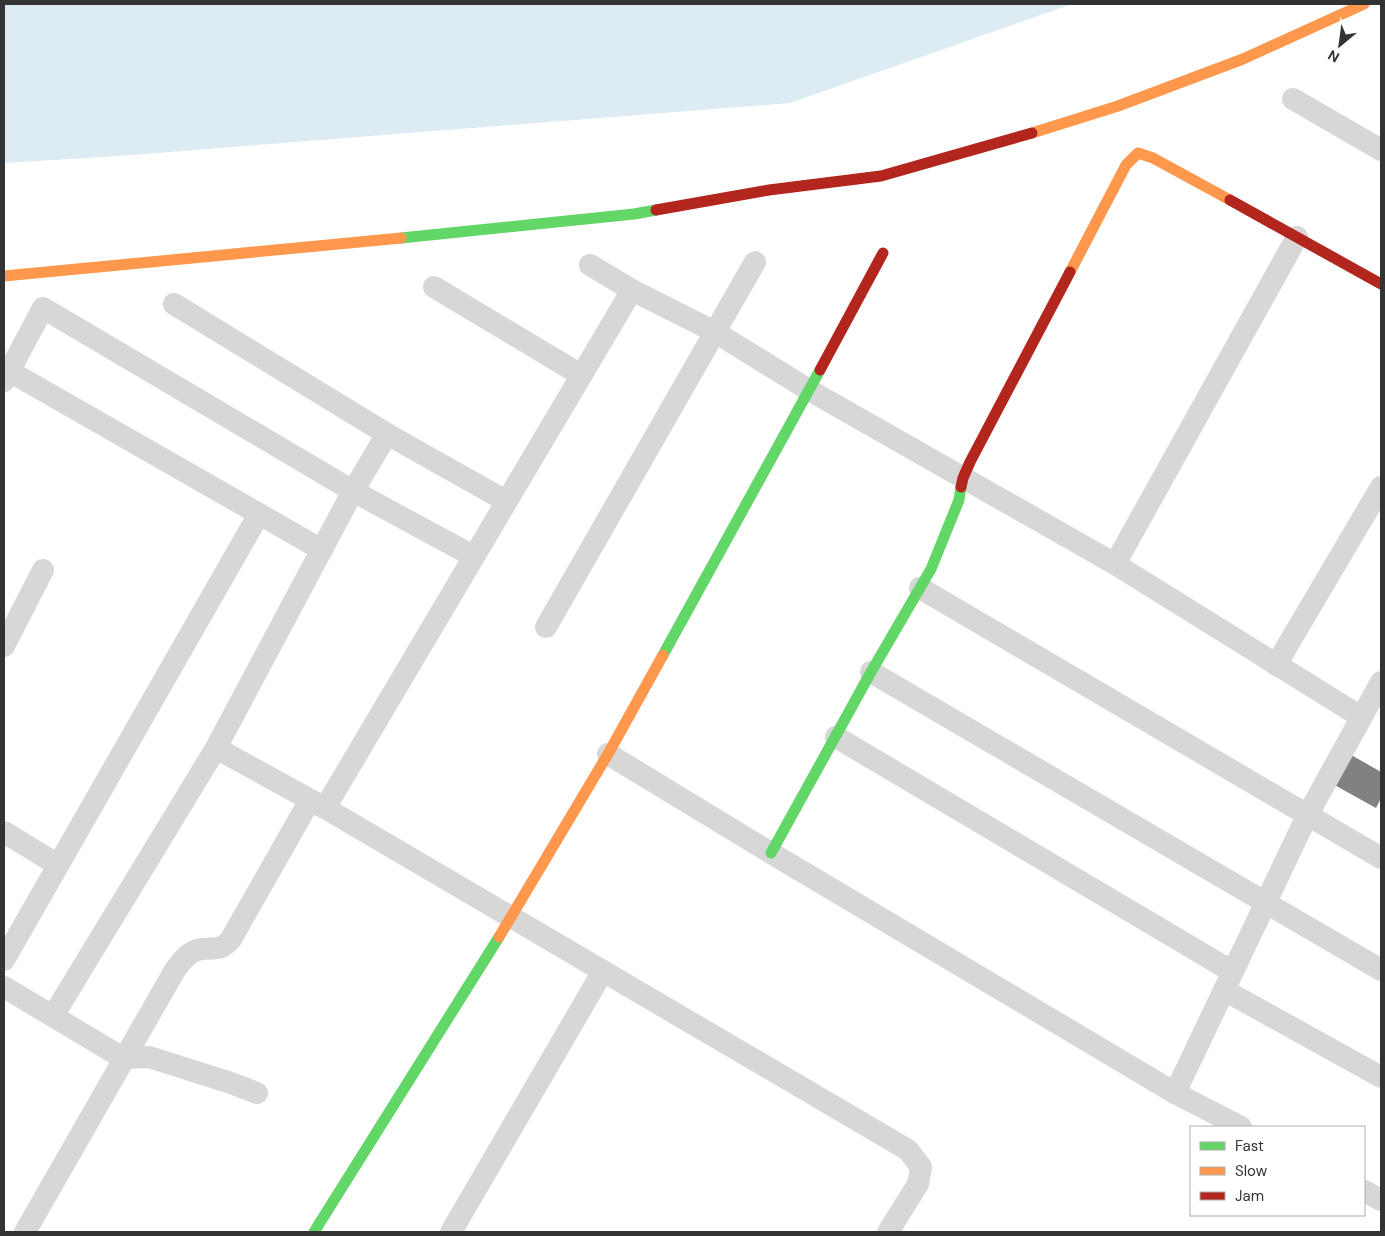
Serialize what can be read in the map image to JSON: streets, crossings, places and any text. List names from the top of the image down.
{
  "legend": ["Fast", "Slow", "Jam"],
  "north": "bottom left"
}
